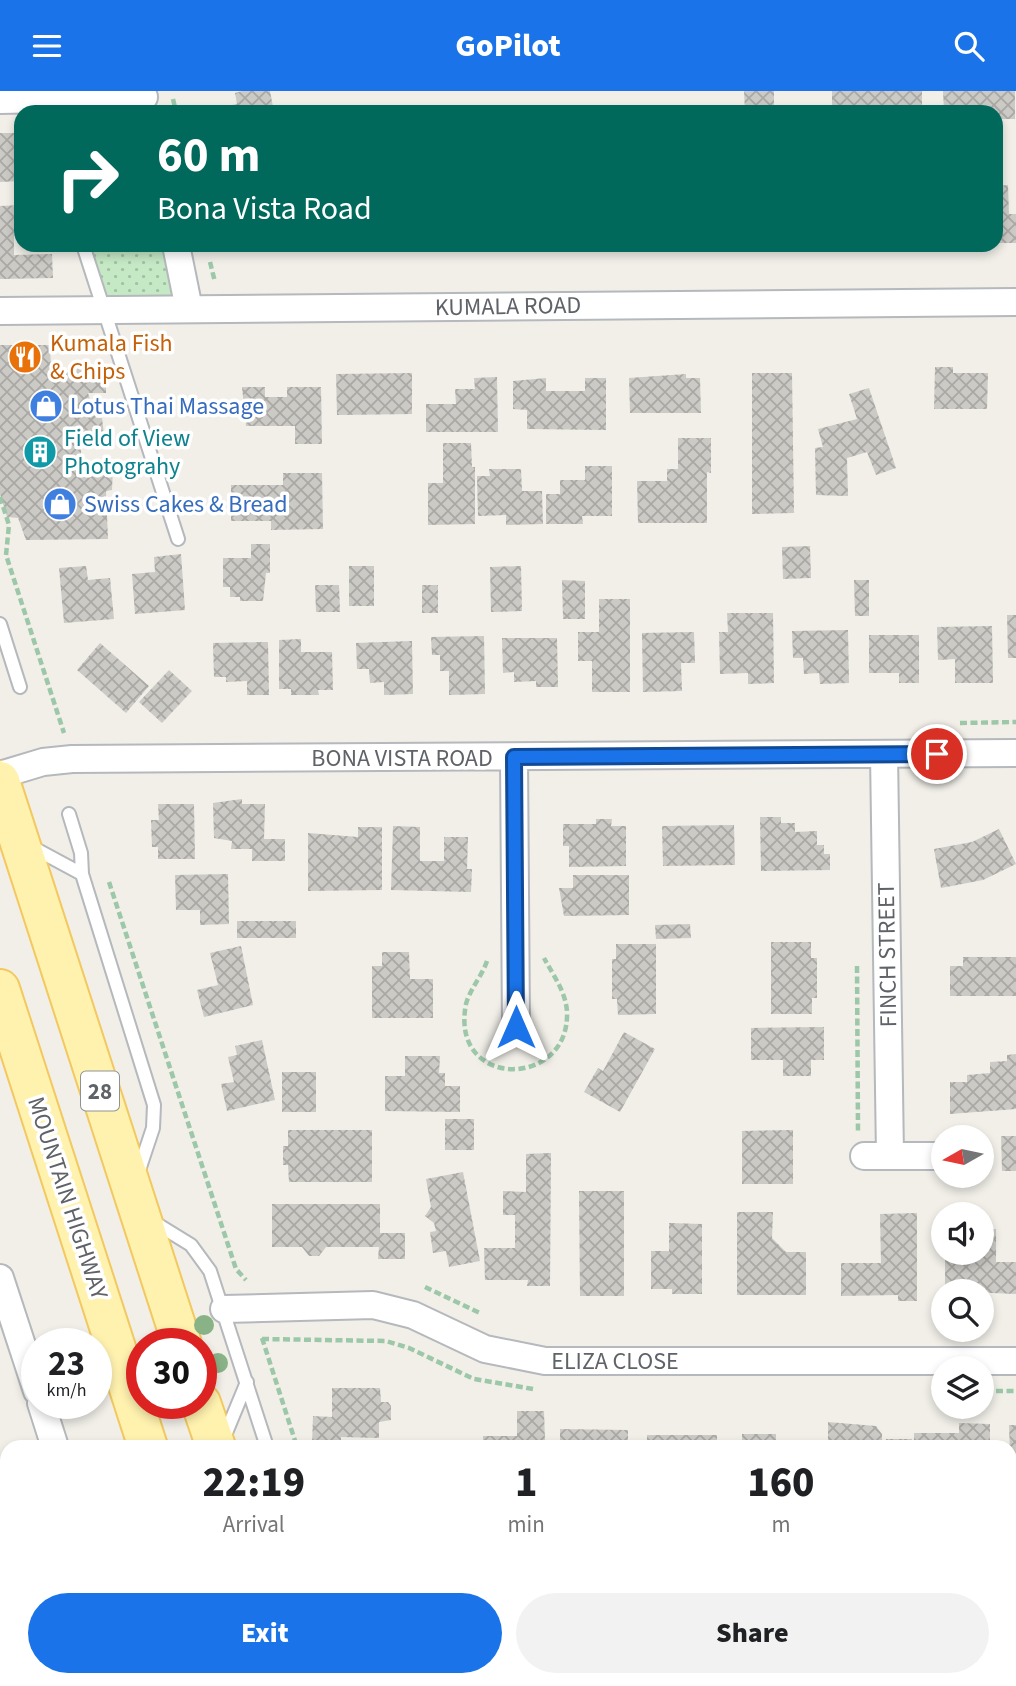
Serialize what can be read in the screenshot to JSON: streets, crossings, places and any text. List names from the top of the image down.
{
  "streets": {
    "main road": ["28", "MOUNTAIN HIGHWAY"],
    "street": [
      "KUMALA ROAD",
      "BONA VISTA ROAD",
      "FINCH STREET",
      "ELIZA CLOSE"
    ]
  },
  "crossings": [
    ["BONA VISTA ROAD", "FINCH STREET"]
  ],
  "places": {
    "restaurant": ["Kumala Fish & Chips"],
    "shop": ["Lotus Thai Massage", "Swiss Cakes & Bread"],
    "building": ["Field of View Photograhy"]
  },
  "north": "left",
  "page": {
    "header": "GoPilot",
    "turn": ["60 m", "Bona Vista Road"],
    "speed": "23 km/h",
    "limit": "30",
    "eta": [
      "22:19",
      "Arrival",
      "1",
      "min",
      "160",
      "m"
    ],
    "buttons": ["Exit", "Share"]
  }
}
